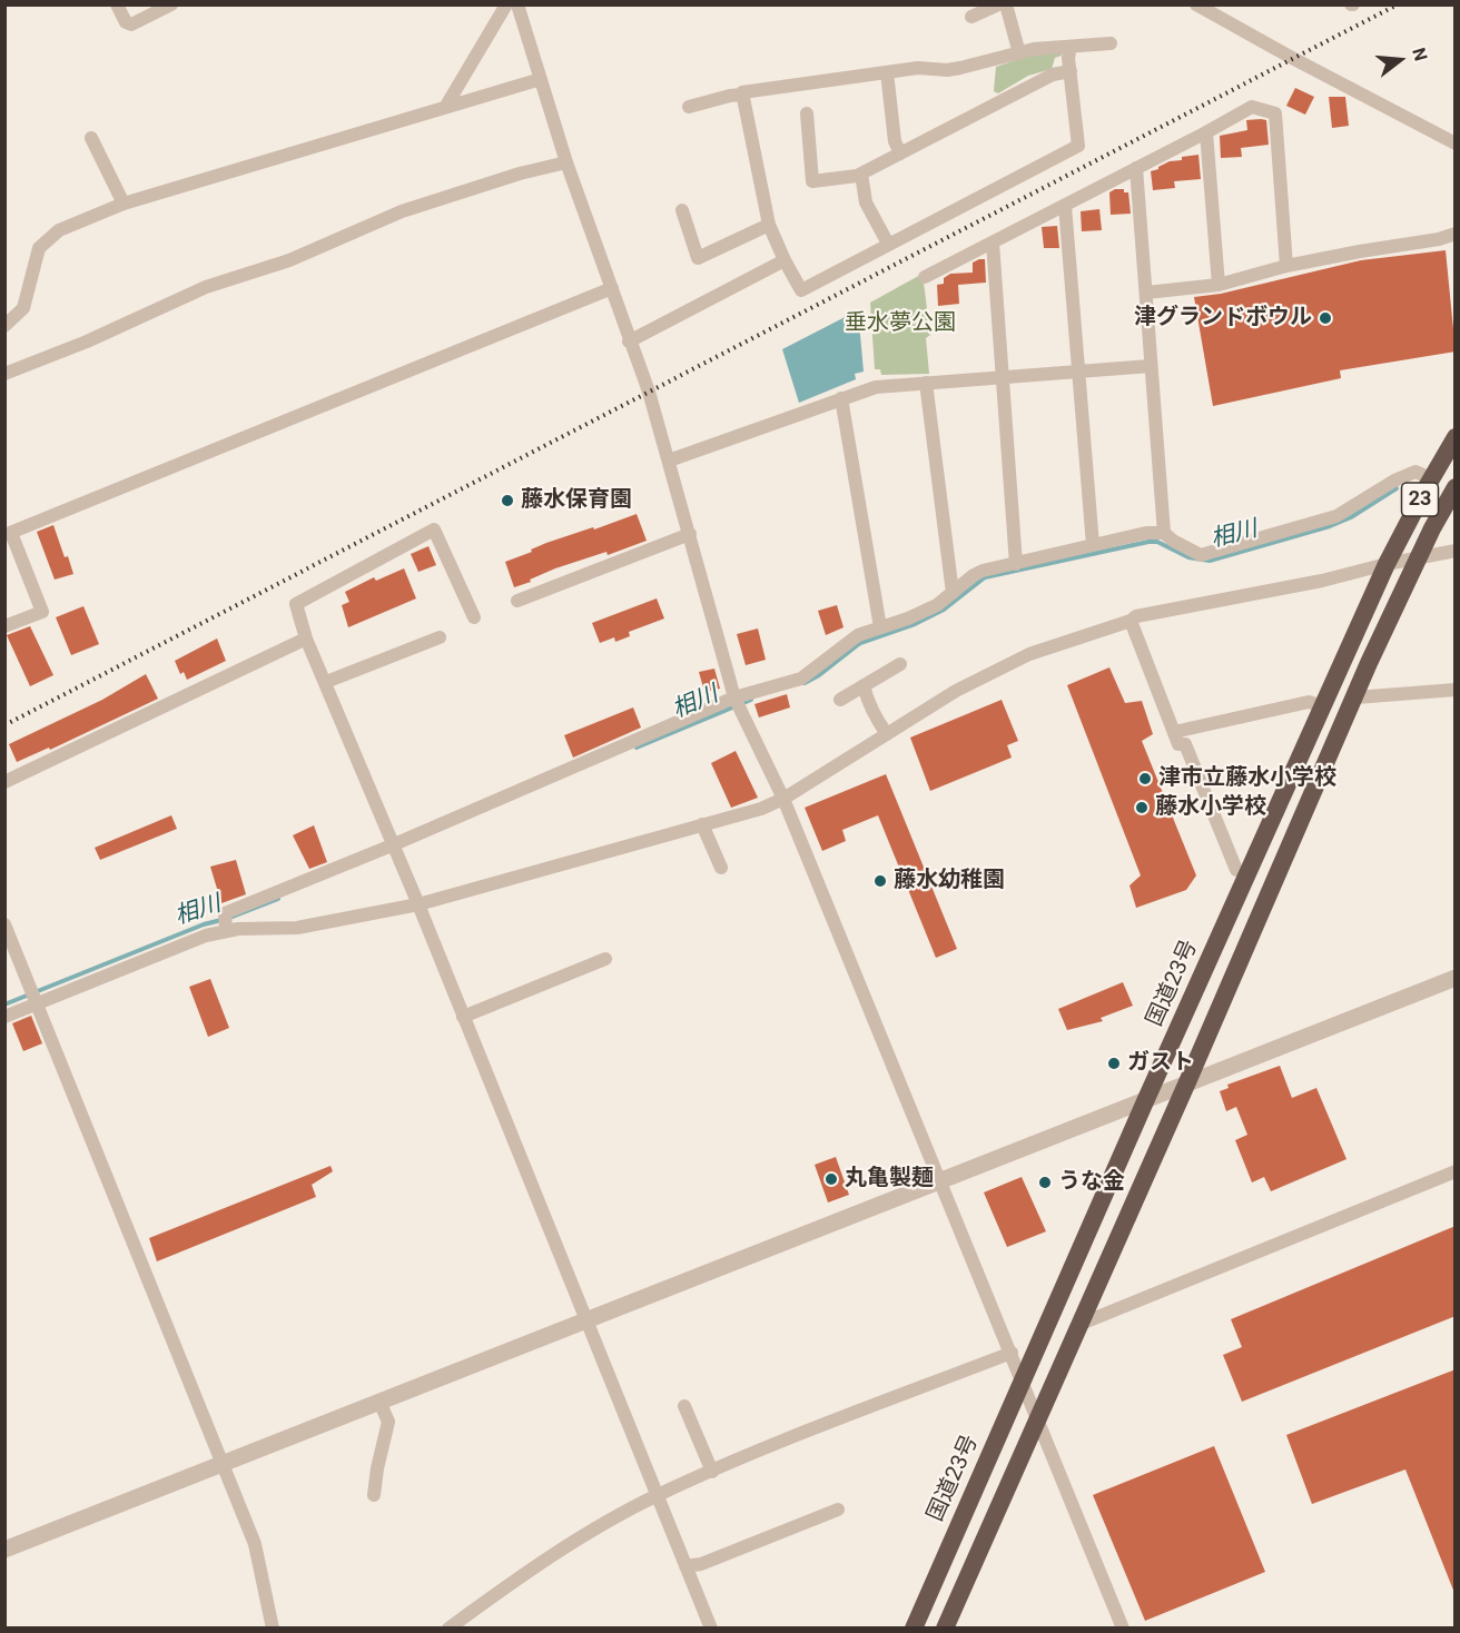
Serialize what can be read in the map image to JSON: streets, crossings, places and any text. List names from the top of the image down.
{
  "streets": {
    "highway": ["23", "国道23号"]
  },
  "water": ["相川"],
  "parks": ["垂水夢公園"],
  "places": [
    "津グランドボウル",
    "藤水保育園",
    "津市立藤水小学校",
    "藤水小学校",
    "藤水幼稚園",
    "ガスト",
    "丸亀製麺",
    "うな金"
  ],
  "north": "right"
}
